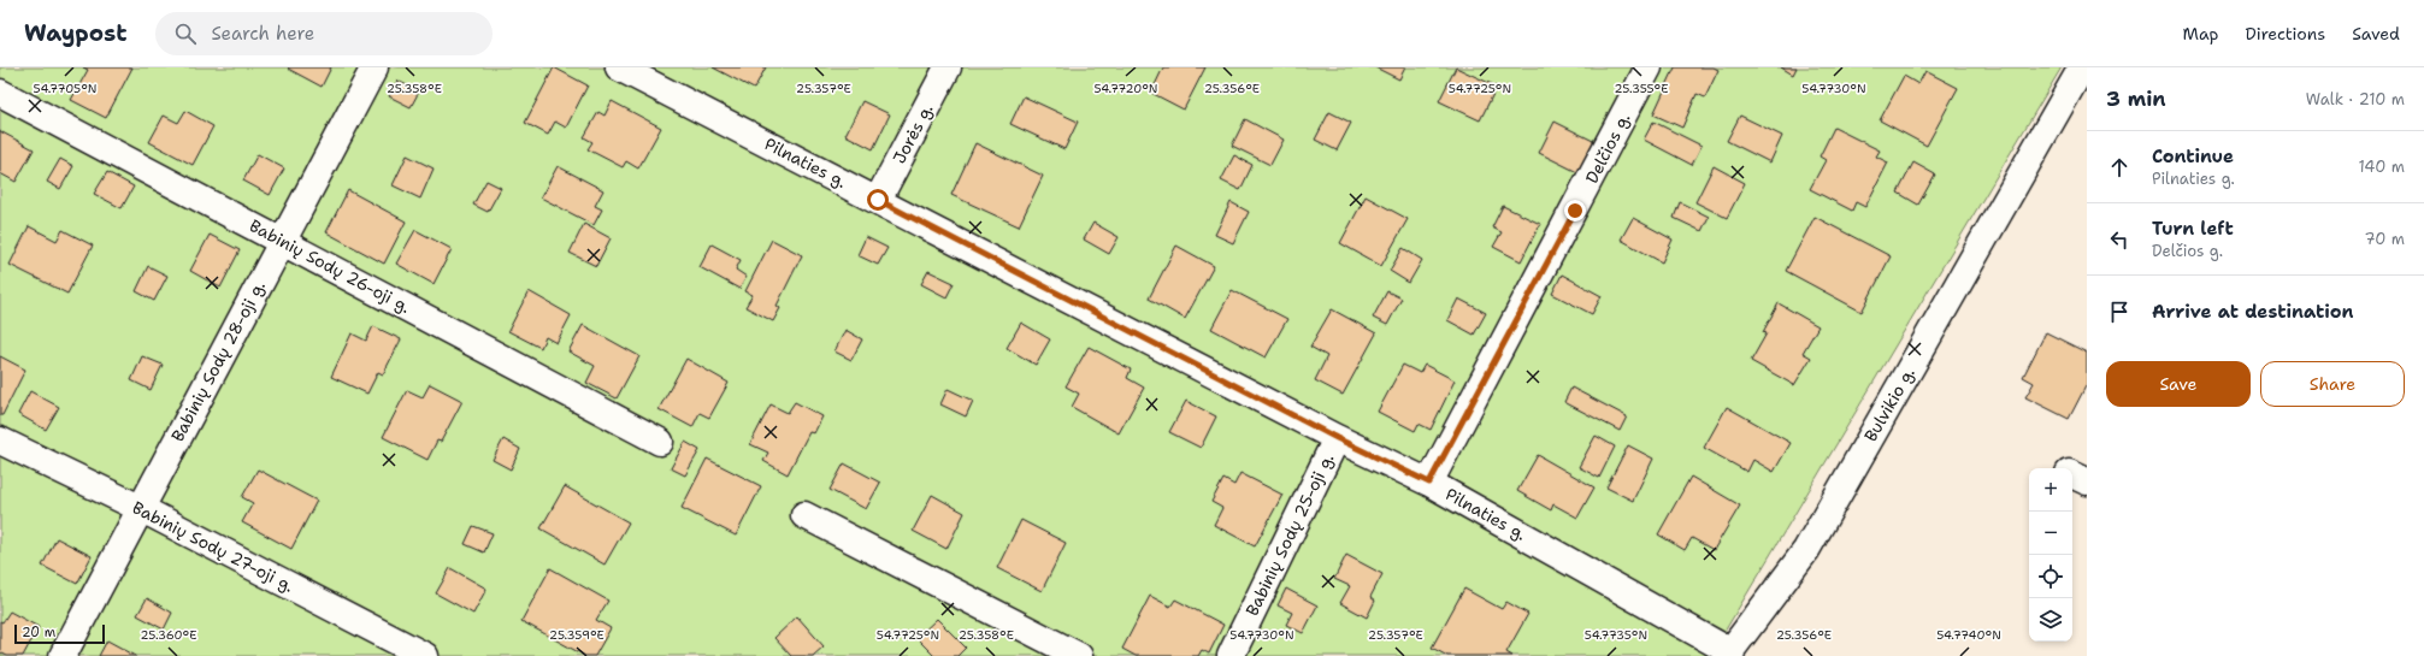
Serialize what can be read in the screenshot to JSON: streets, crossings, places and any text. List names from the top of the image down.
{
  "streets": {
    "street": [
      "Jorės g.",
      "Delčios g.",
      "Pilnaties g.",
      "Babinių Sodų 26-oji g.",
      "Babinių Sodų 28-oji g.",
      "Bulvikio g.",
      "Babinių Sodų 25-oji g.",
      "Babinių Sodų 27-oji g."
    ]
  },
  "crossings": [
    ["Jorės g.", "Pilnaties g."],
    ["Delčios g.", "Pilnaties g."],
    ["Pilnaties g.", "Bulvikio g."],
    ["Pilnaties g.", "Babinių Sodų 25-oji g."],
    ["Babinių Sodų 26-oji g.", "Babinių Sodų 28-oji g."],
    ["Babinių Sodų 28-oji g.", "Babinių Sodų 27-oji g."]
  ],
  "scale_bar": "20 m",
  "page": {
    "header": "Waypost",
    "search": "Search here",
    "nav": ["Map", "Directions", "Saved"],
    "heading": ["3 min", "Walk · 210 m"],
    "list": [
      ["Continue", "Pilnaties g.", "140 m"],
      ["Turn left", "Delčios g.", "70 m"],
      "Arrive at destination"
    ],
    "buttons": ["Save", "Share"],
    "map_buttons": ["+", "−"],
    "scale": "20 m"
  },
  "coordinates": [
    "54.7705°N",
    "25.358°E",
    "25.357°E",
    "54.7720°N",
    "25.356°E",
    "54.7725°N",
    "25.355°E",
    "54.7730°N",
    "25.360°E",
    "25.359°E",
    "54.7735°N",
    "54.7740°N"
  ]
}
